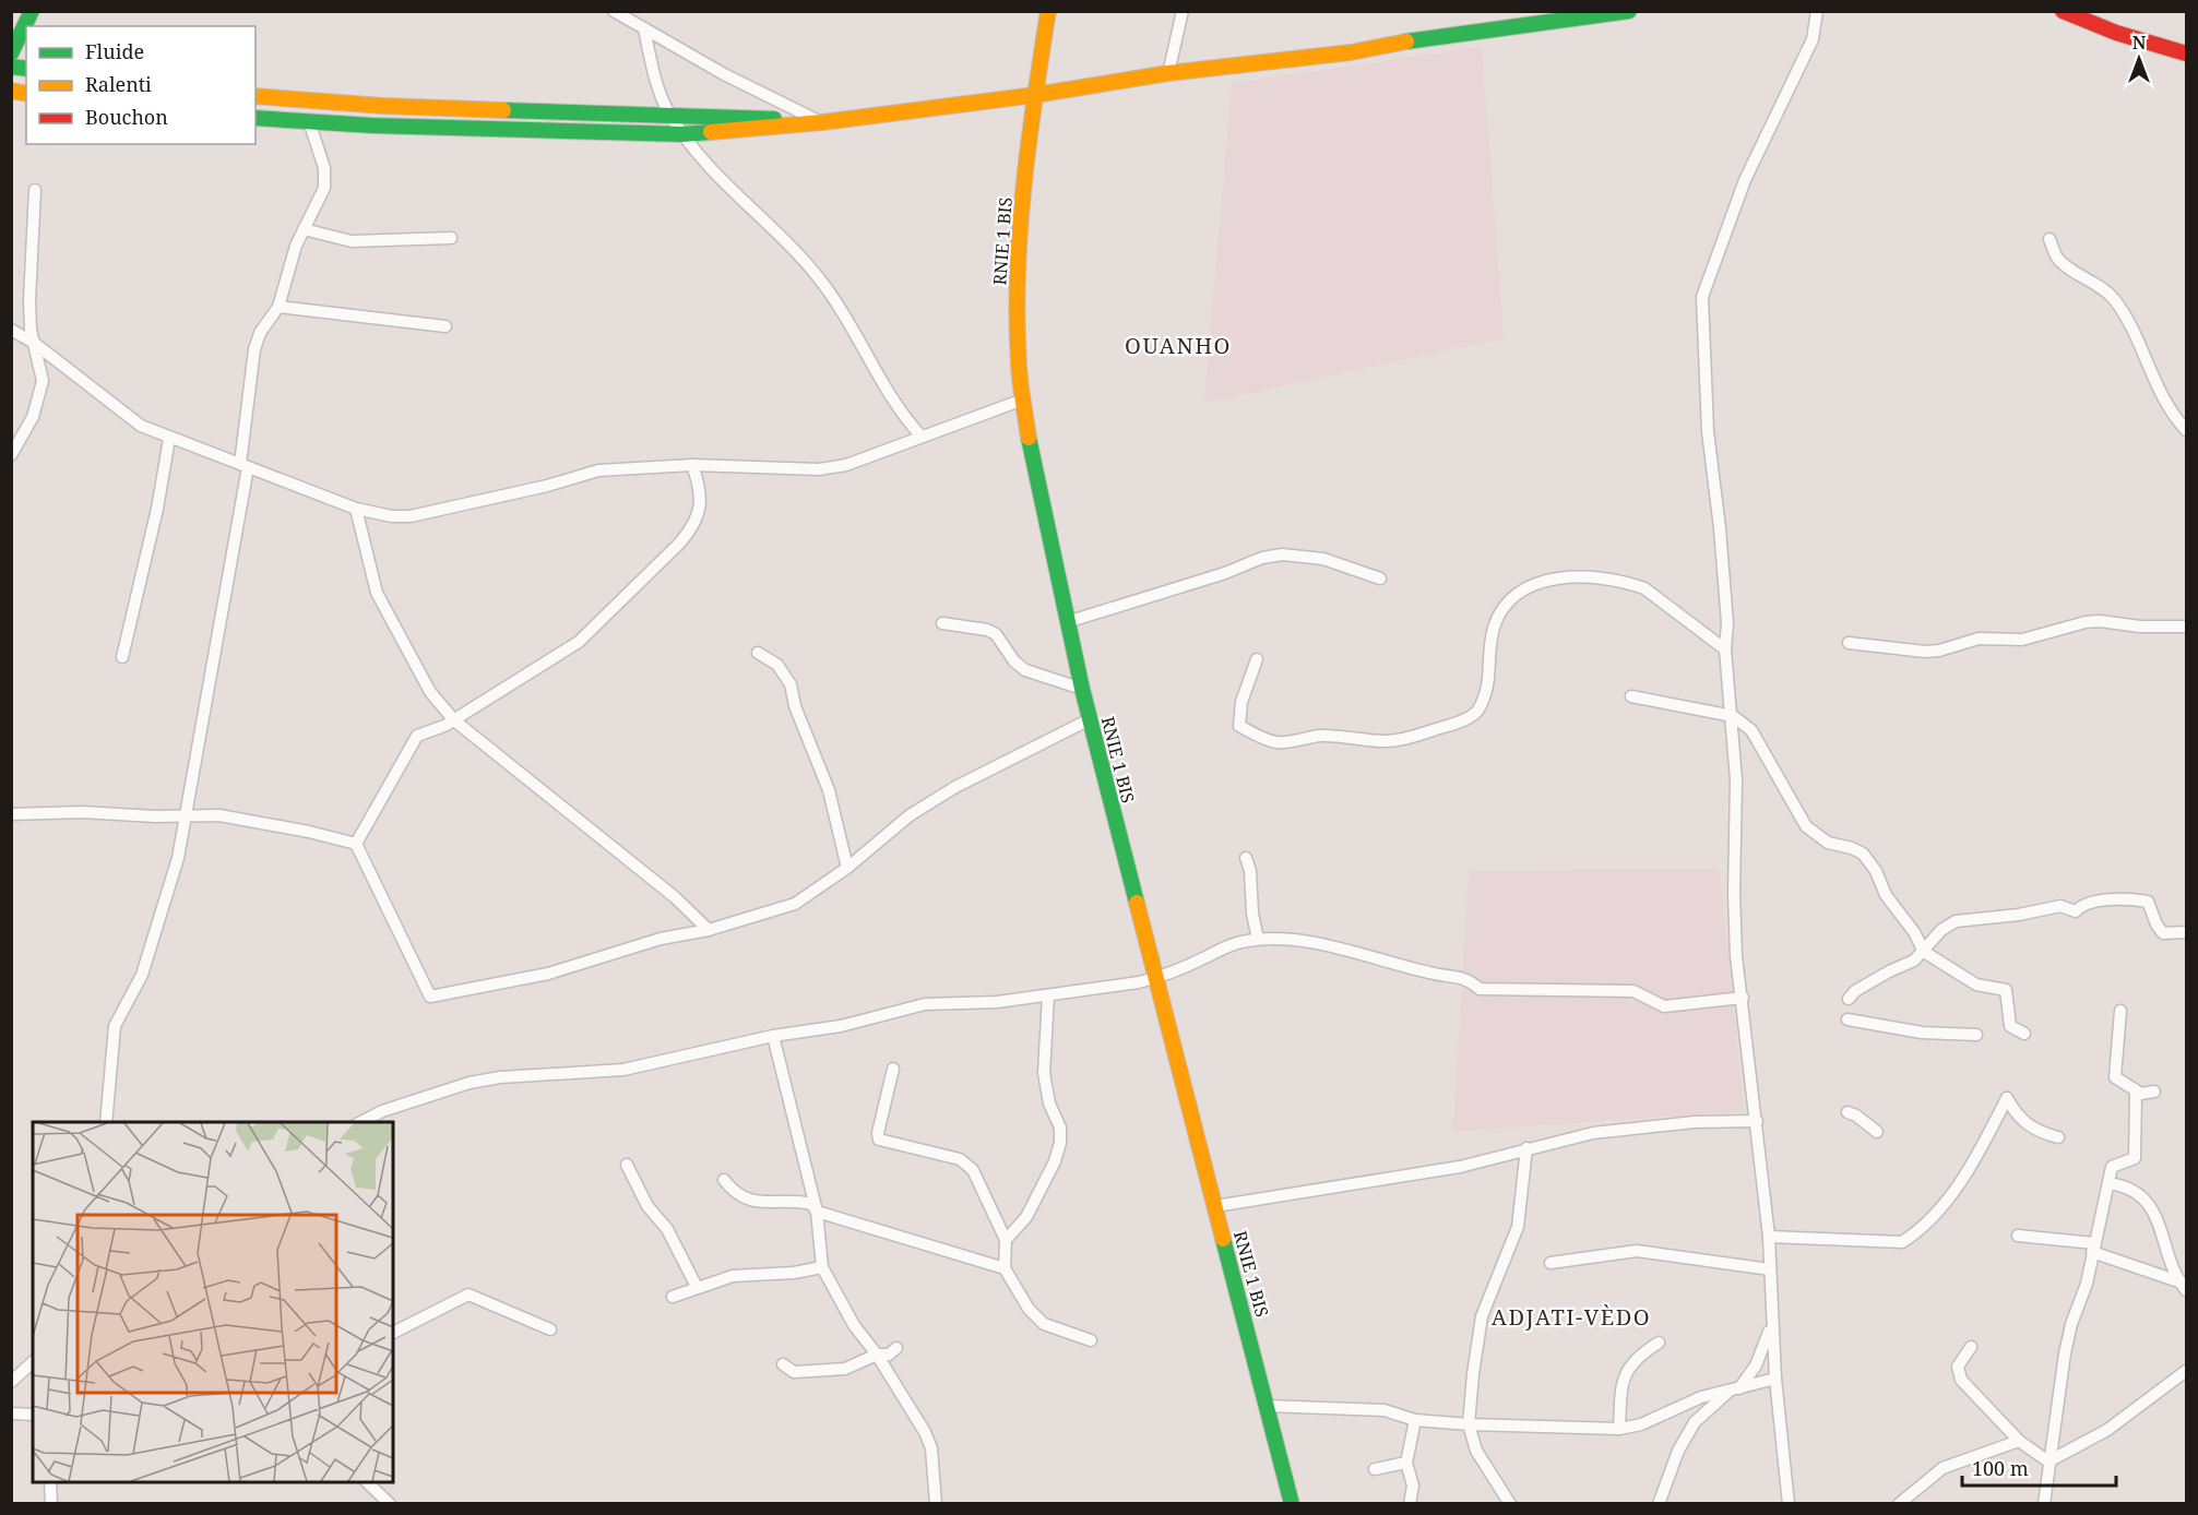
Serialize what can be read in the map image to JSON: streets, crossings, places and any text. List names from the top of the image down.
{
  "streets": {
    "main road": ["RNIE 1 BIS"]
  },
  "districts": ["OUANHO", "ADJATI-VÈDO"],
  "legend": ["Fluide", "Ralenti", "Bouchon"],
  "scale_bar": "100 m",
  "north": "top"
}
